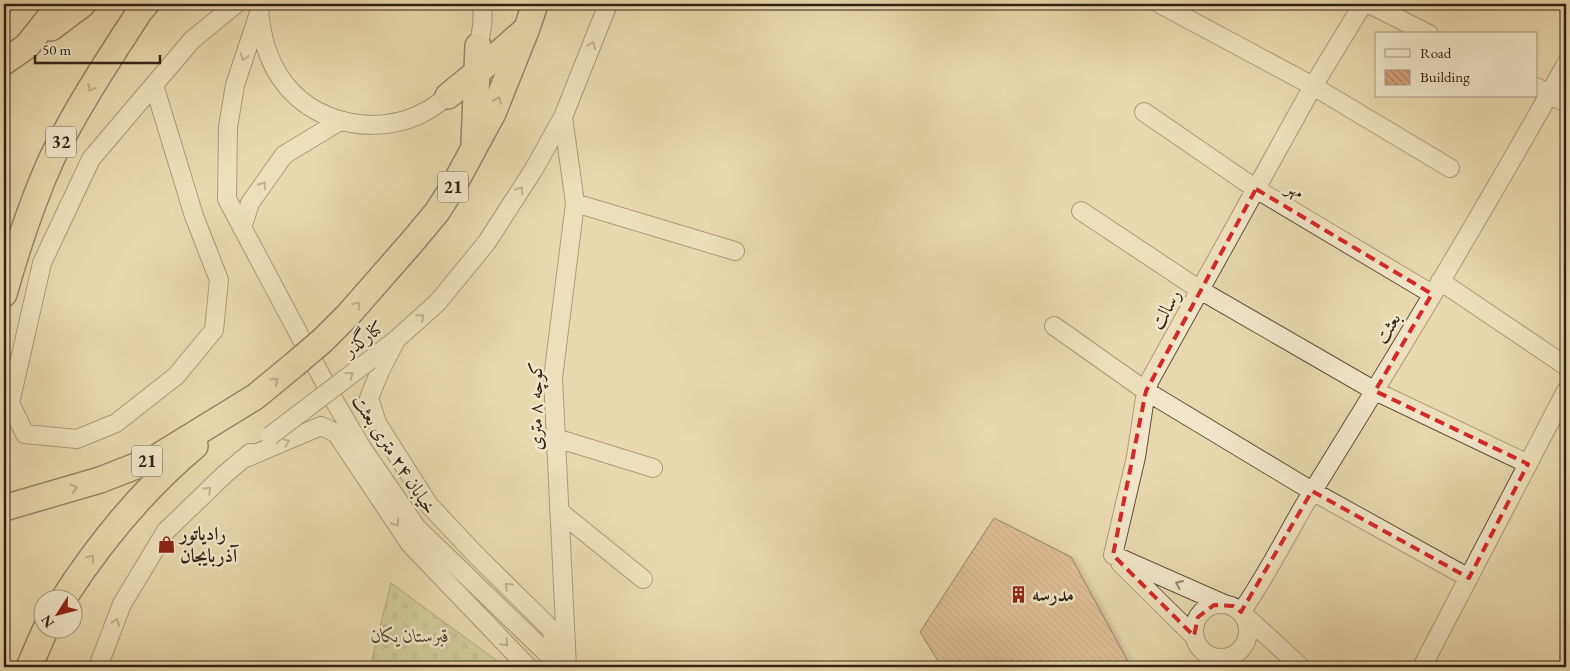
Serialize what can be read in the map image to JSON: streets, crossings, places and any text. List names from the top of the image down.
{
  "streets": {
    "highway": ["32", "21"],
    "street": [
      "مهر",
      "رسالت",
      "بعثت",
      "کنارگذر",
      "کوچه ۸ متری",
      "خیابان ۲۴ متری بعثت"
    ]
  },
  "crossings": [
    ["مهر", "رسالت"],
    ["مهر", "بعثت"],
    ["کنارگذر", "کوچه ۸ متری"]
  ],
  "one_way": ["کنارگذر"],
  "parks": ["قبرستان یکان"],
  "places": {
    "shop": ["رادیاتور آذربایجان"],
    "building": ["مدرسه"]
  },
  "legend": ["Road", "Building"],
  "scale_bar": "50 m",
  "north": "bottom left"
}
